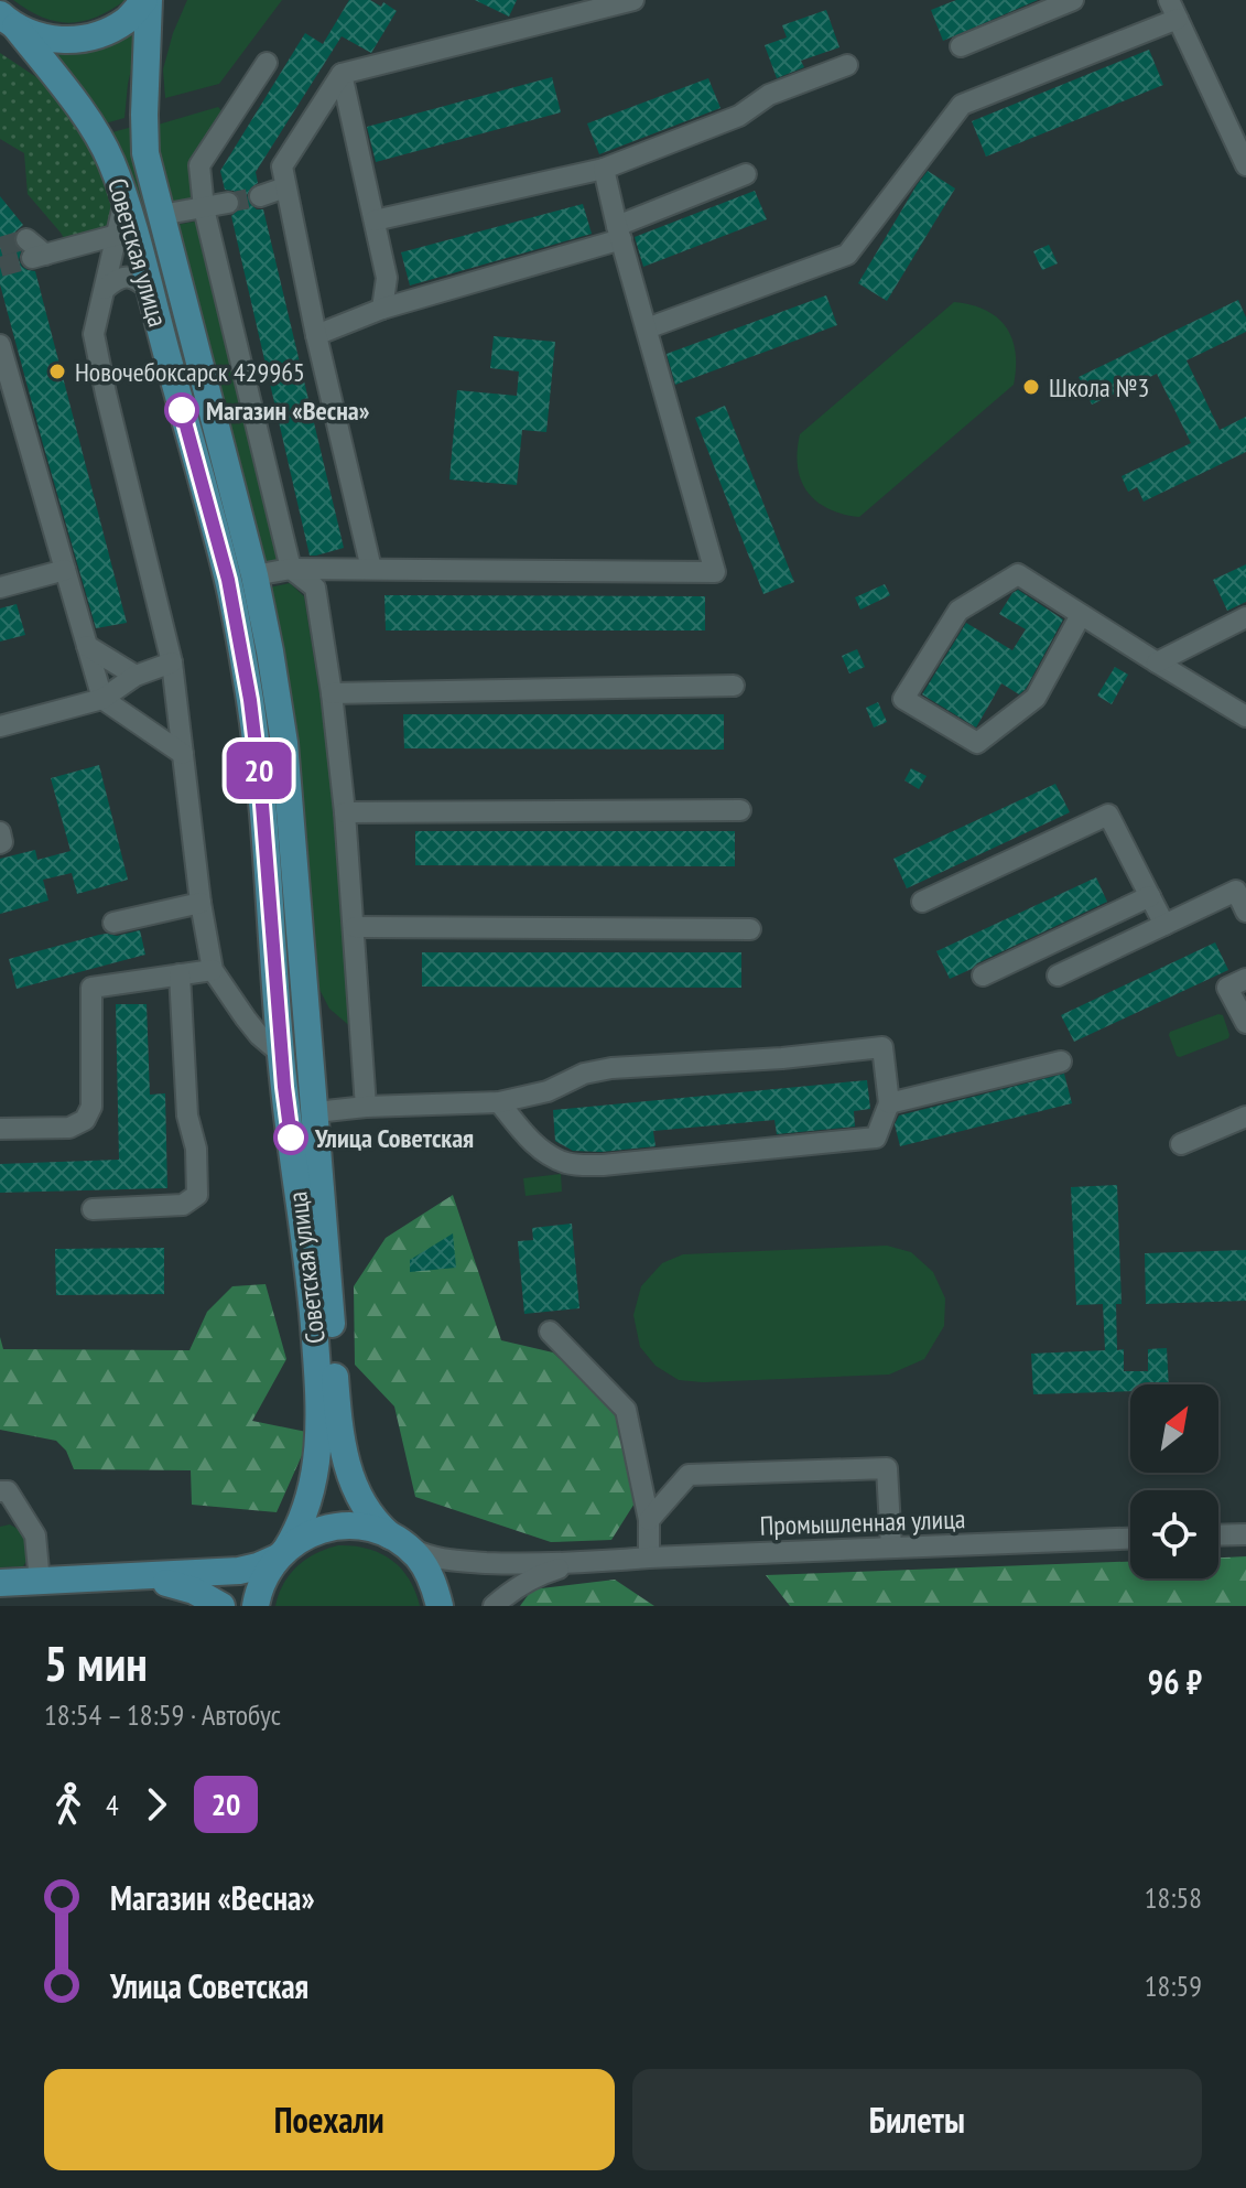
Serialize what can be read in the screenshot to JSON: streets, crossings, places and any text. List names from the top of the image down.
{
  "streets": {
    "main road": ["Советская улица"],
    "street": ["Промышленная улица"]
  },
  "crossings": [
    ["Советская улица", "Промышленная улица"]
  ],
  "places": [
    "Новочебоксарск 429965",
    "Школа №3",
    "Магазин «Весна»",
    "Улица Советская"
  ],
  "lines": ["bus line 20"],
  "north": "top right",
  "page": {
    "on_map": "20",
    "heading": ["5 мин", "18:54 – 18:59 · Автобус", "96 ₽"],
    "legs": ["4", "20"],
    "list": [
      {
        "name": "Магазин «Весна»",
        "value": "18:58"
      },
      {
        "name": "Улица Советская",
        "value": "18:59"
      }
    ],
    "buttons": ["Поехали", "Билеты"]
  }
}
